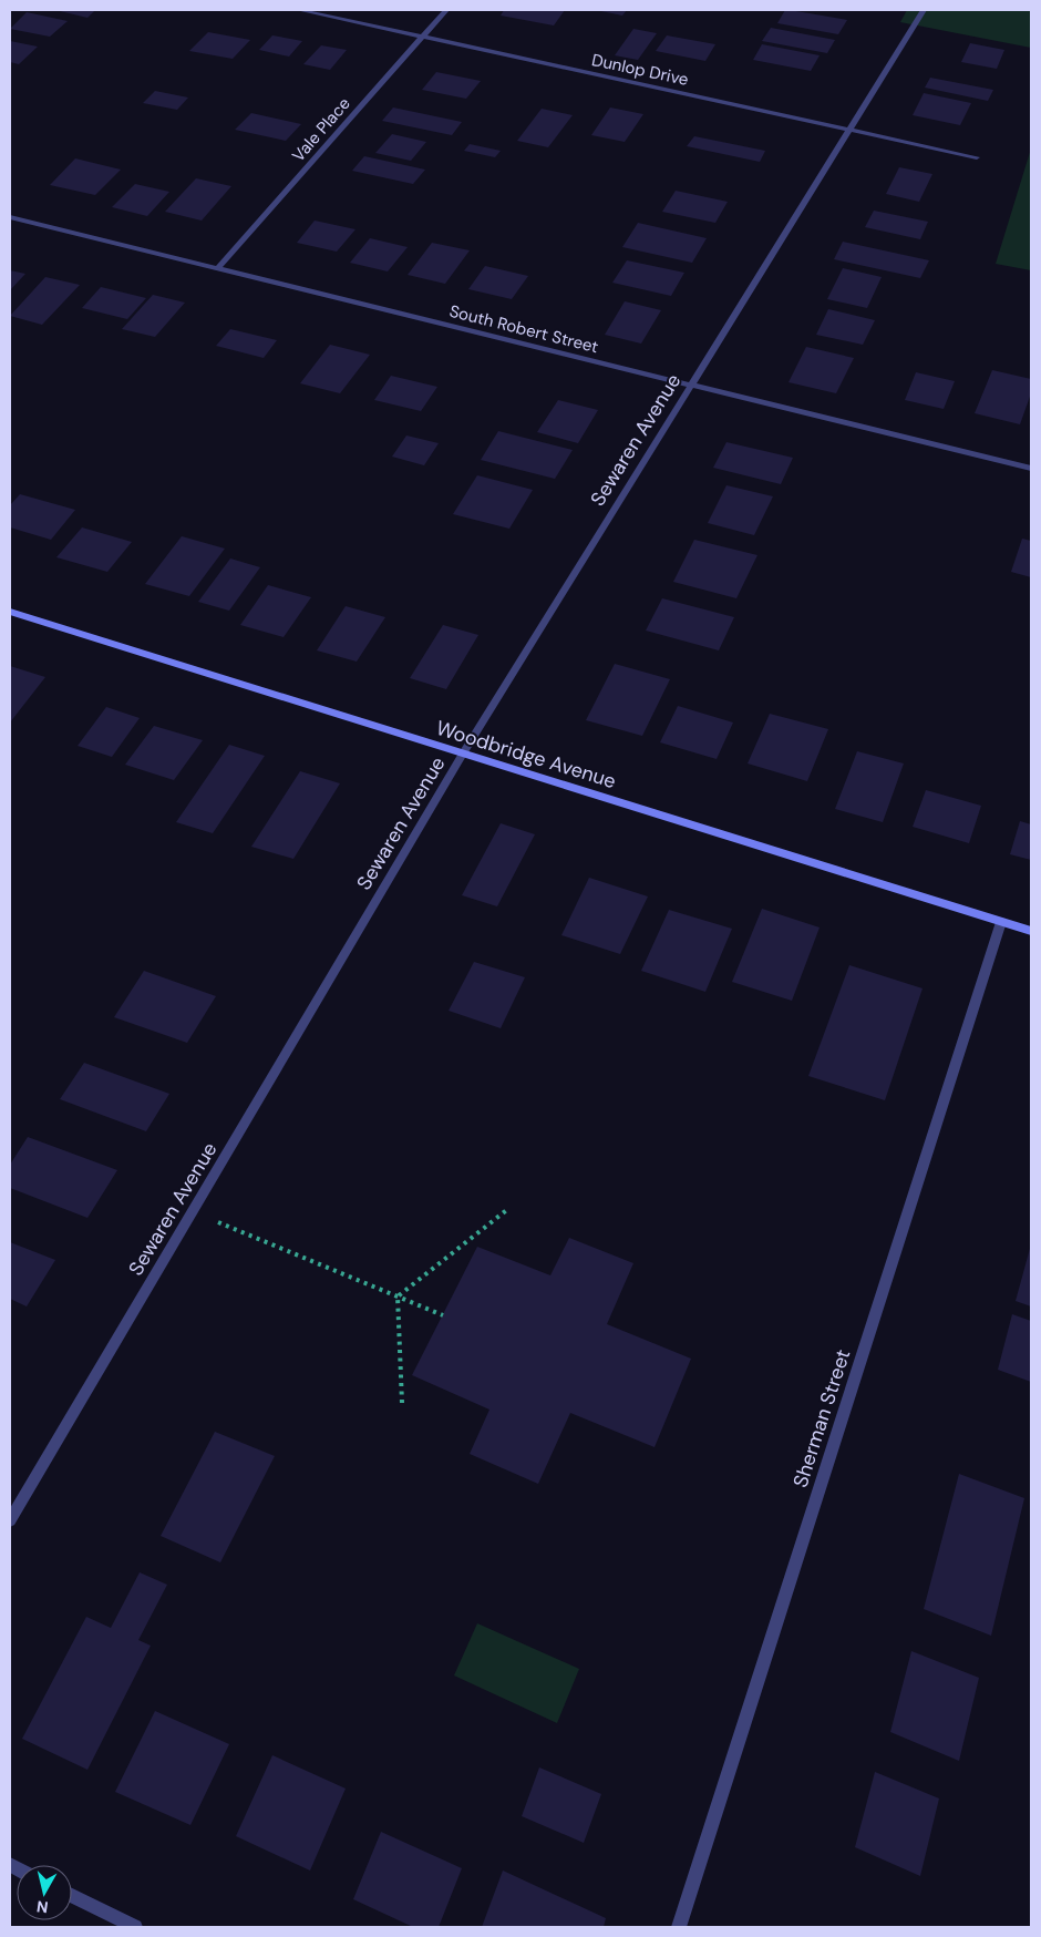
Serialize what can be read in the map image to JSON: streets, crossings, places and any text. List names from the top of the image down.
{
  "streets": {
    "street": [
      "Dunlop Drive",
      "Vale Place",
      "South Robert Street",
      "Sewaren Avenue",
      "Woodbridge Avenue",
      "Sherman Street"
    ]
  },
  "crossings": [
    ["Dunlop Drive", "Vale Place"],
    ["Dunlop Drive", "Sewaren Avenue"],
    ["Vale Place", "South Robert Street"],
    ["South Robert Street", "Sewaren Avenue"],
    ["Sewaren Avenue", "Woodbridge Avenue"],
    ["Woodbridge Avenue", "Sherman Street"]
  ],
  "north": "bottom"
}
